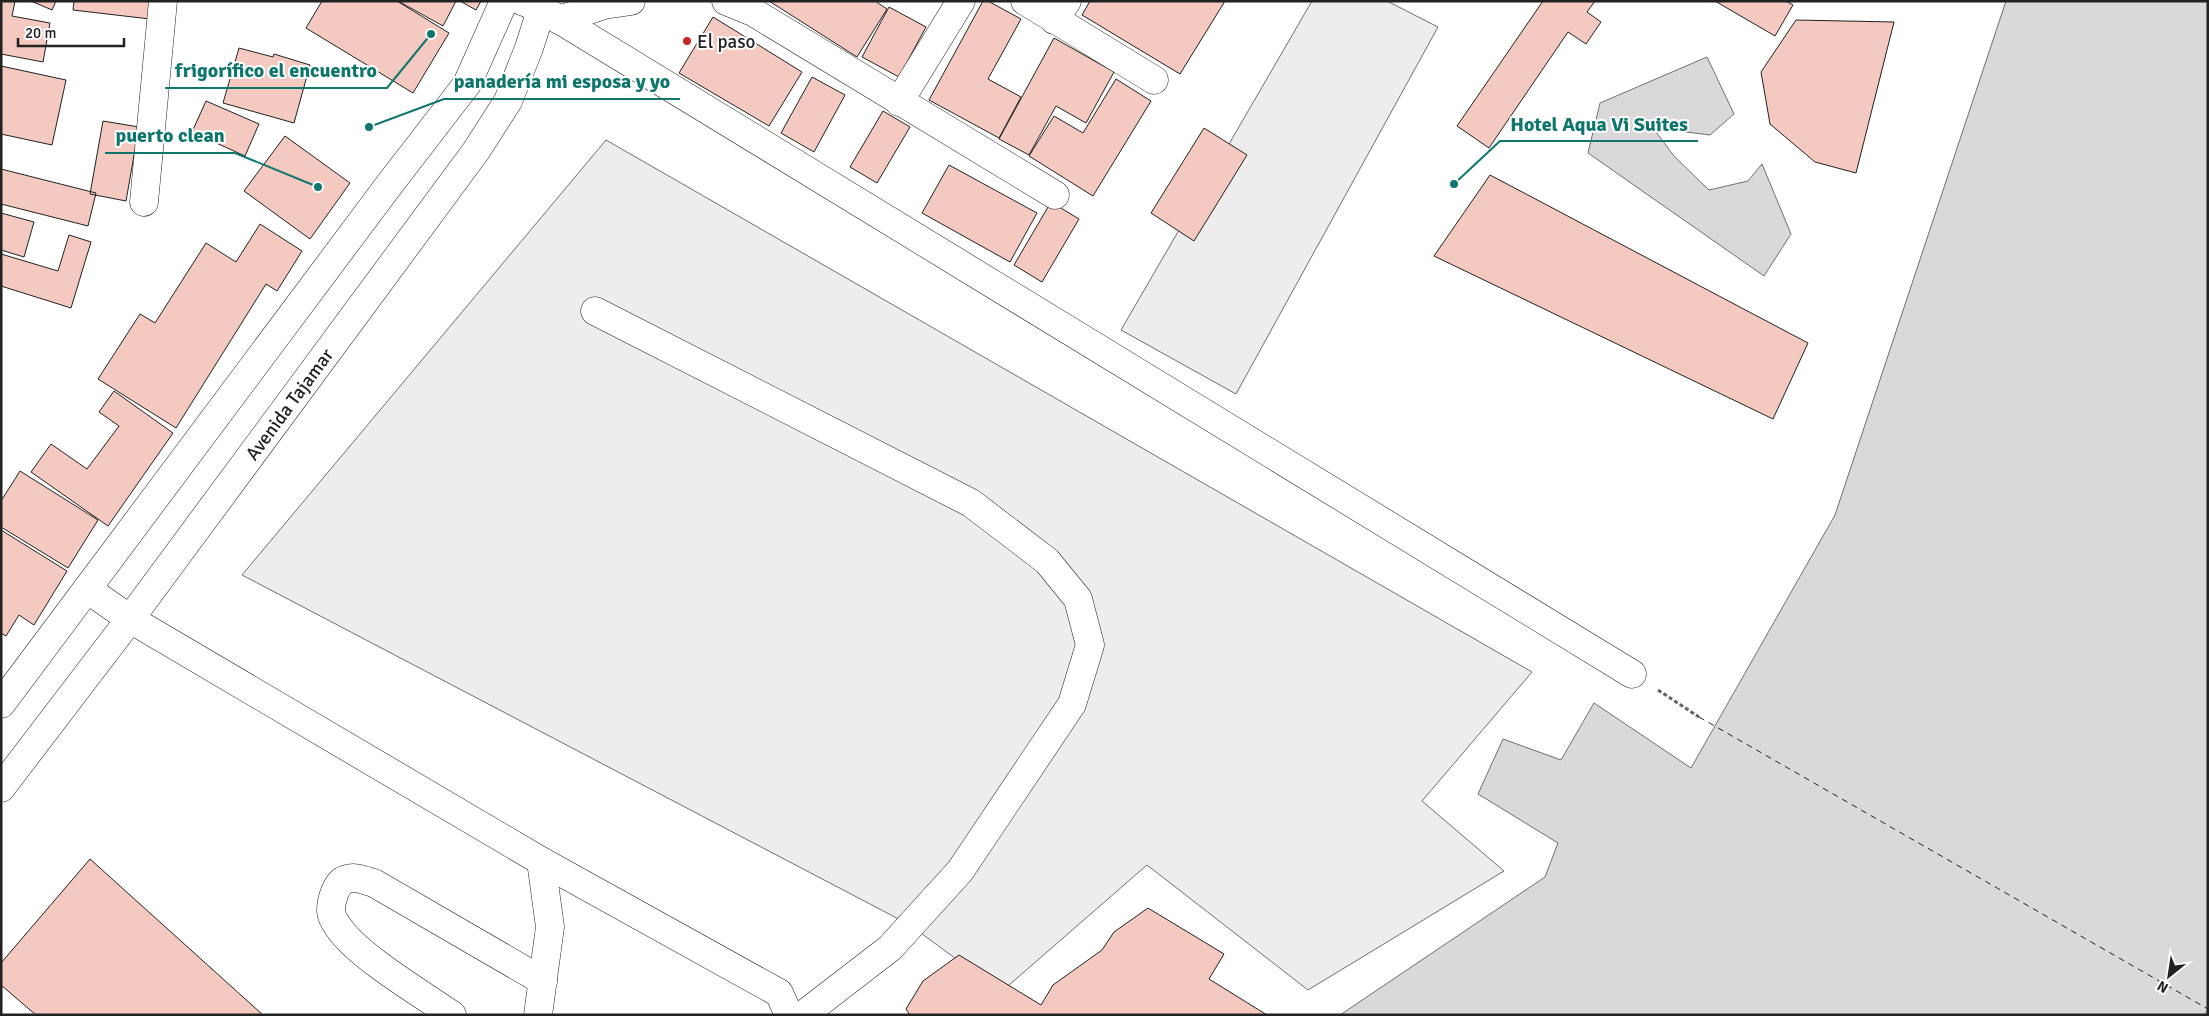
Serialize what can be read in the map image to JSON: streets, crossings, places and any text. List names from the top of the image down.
{
  "streets": {
    "street": ["Avenida Tajamar"]
  },
  "places": [
    "frigorífico el encuentro",
    "El paso",
    "panadería mi esposa y yo",
    "Hotel Aqua Vi Suites",
    "puerto clean"
  ],
  "scale_bar": "20 m",
  "north": "bottom left"
}
